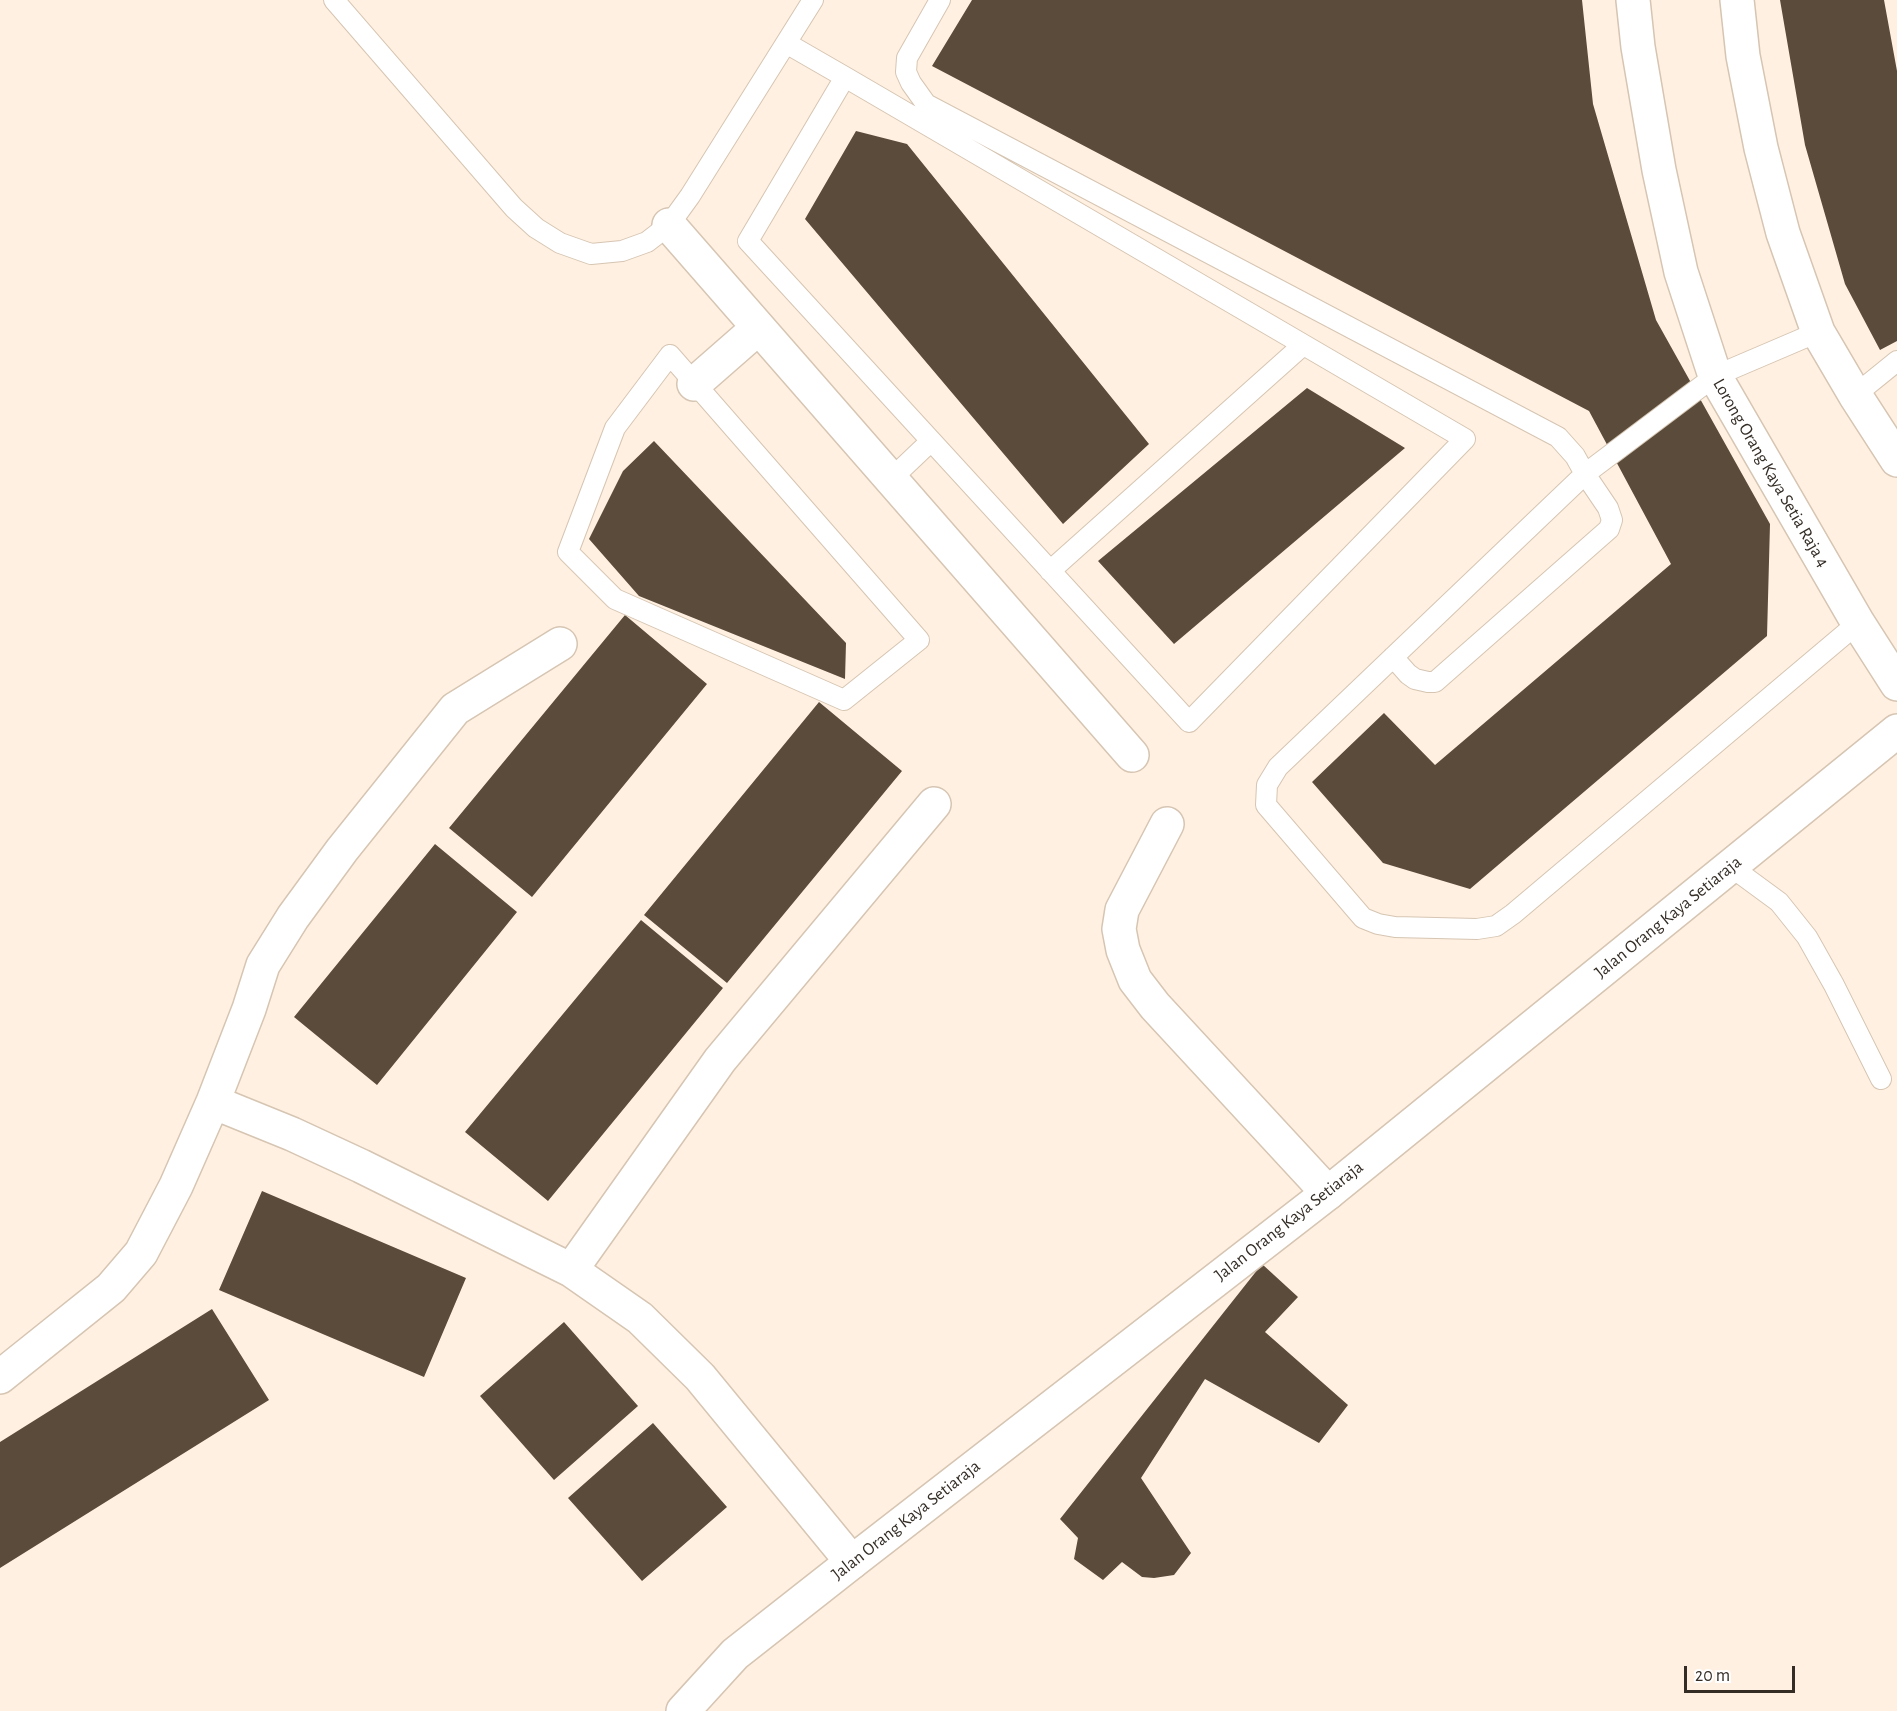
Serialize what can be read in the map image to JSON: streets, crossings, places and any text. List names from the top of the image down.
{
  "streets": {
    "street": ["Lorong Orang Kaya Setia Raja 4", "Jalan Orang Kaya Setiaraja"]
  },
  "scale_bar": "20 m"
}
